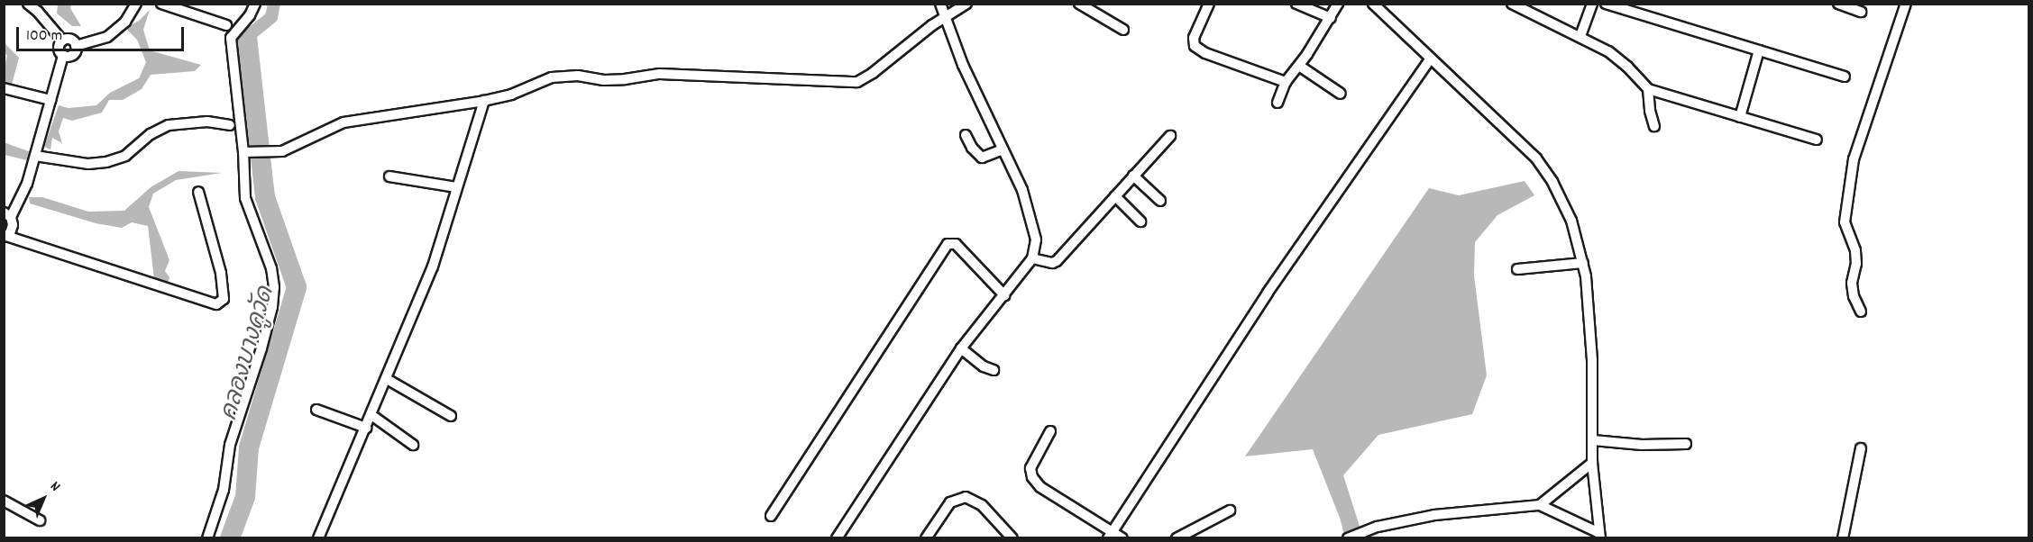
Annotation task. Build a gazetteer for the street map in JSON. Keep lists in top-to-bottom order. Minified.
{"water":["คลองบางคูวัด"],"scale_bar":"100 m","north":"top right"}
